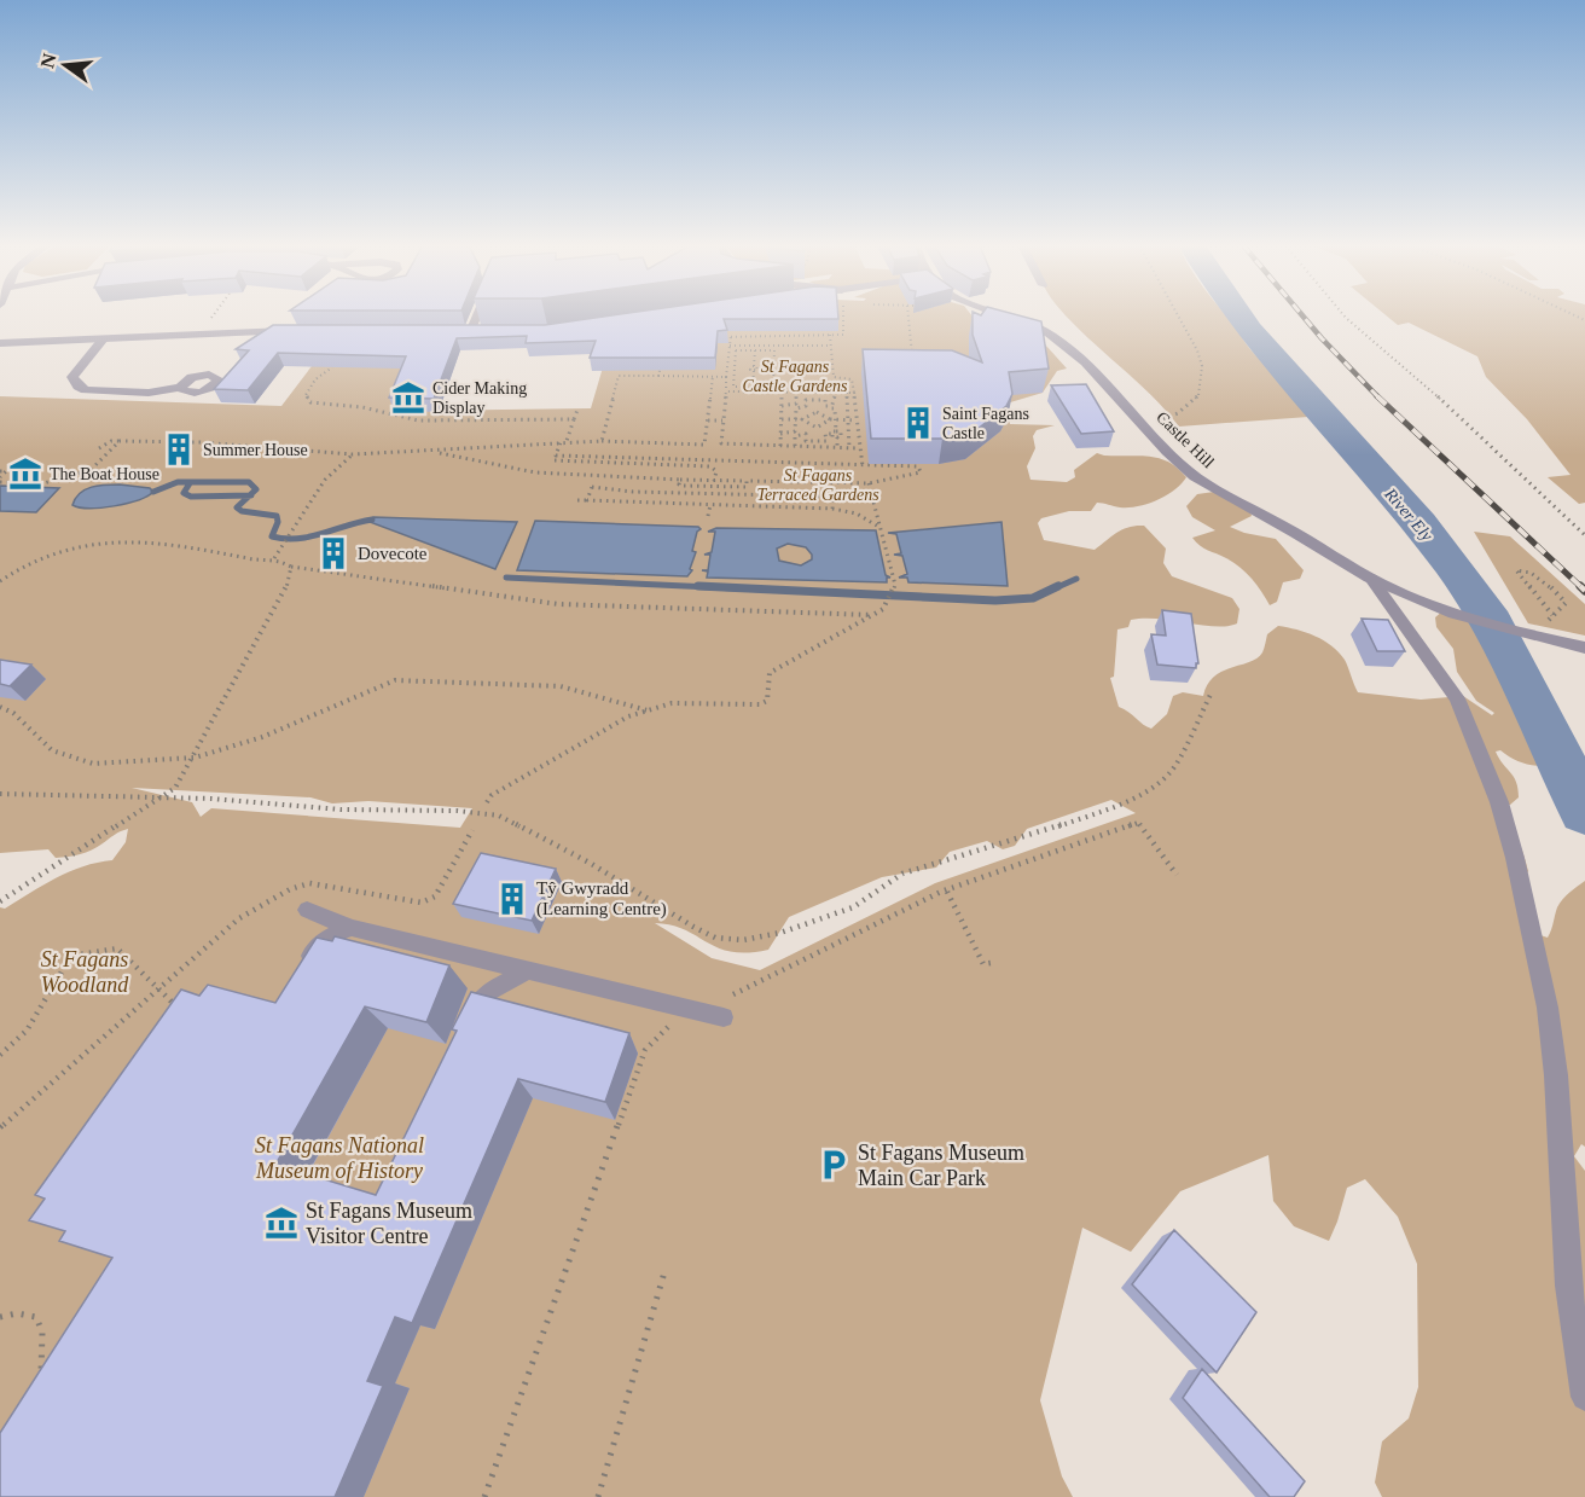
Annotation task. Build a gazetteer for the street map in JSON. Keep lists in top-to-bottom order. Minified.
{"streets":{"street":["Castle Hill"]},"water":["River Ely"],"parks":["St Fagans Castle Gardens","St Fagans Terraced Gardens","St Fagans Woodland","St Fagans National Museum of History"],"places":{"museum":["Cider Making Display","The Boat House","St Fagans Museum Visitor Centre"],"building":["Saint Fagans Castle","Summer House","Dovecote","Tŷ Gwyradd (Learning Centre)"],"parking":["St Fagans Museum Main Car Park"]},"north":"left"}
